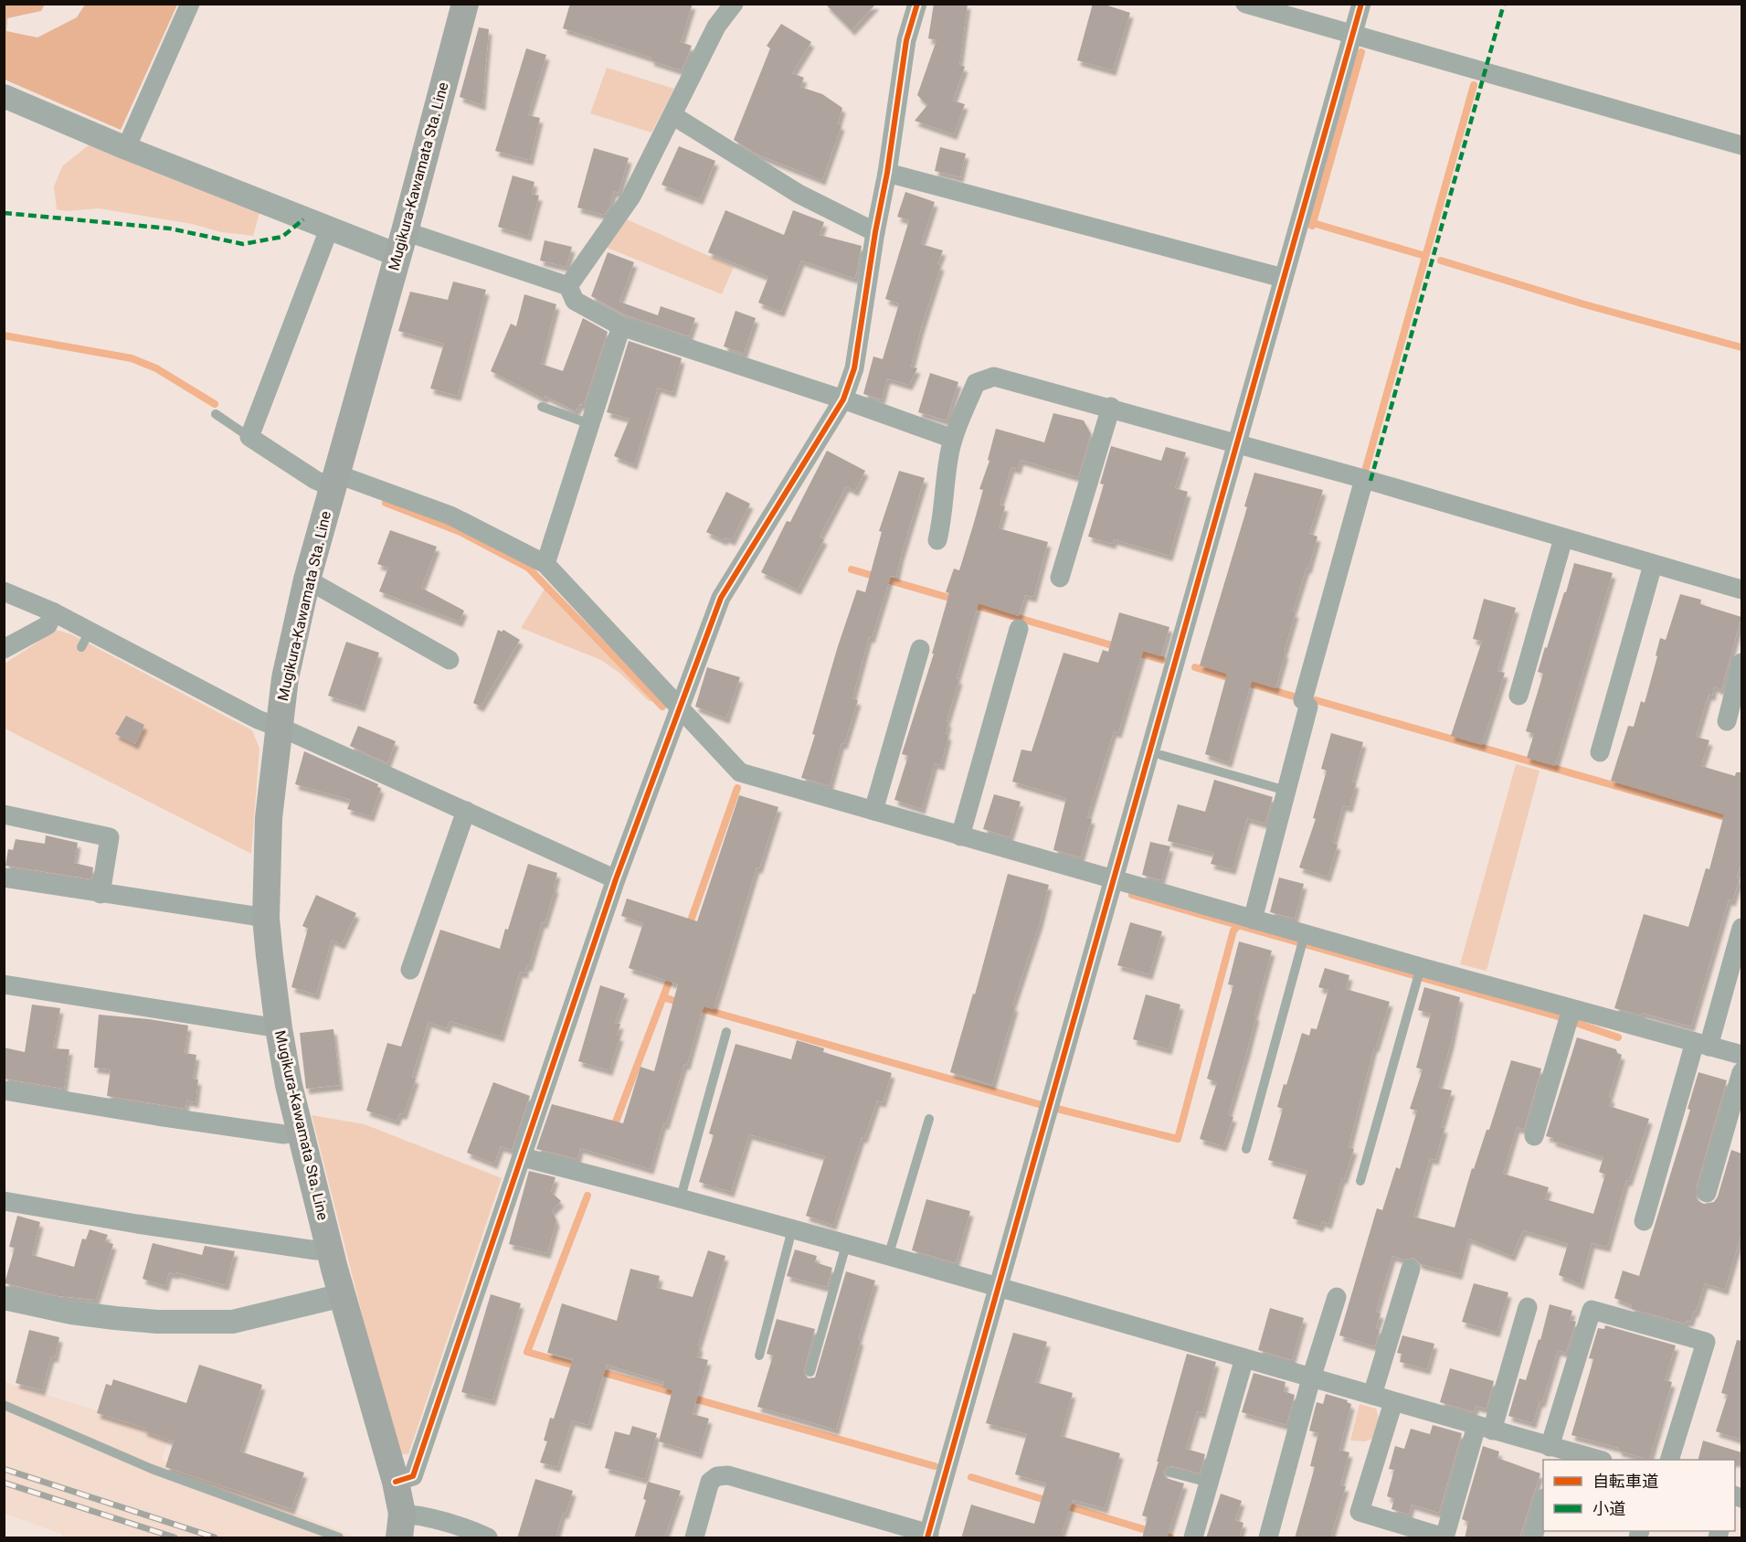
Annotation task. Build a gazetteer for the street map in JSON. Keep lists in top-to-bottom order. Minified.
{"streets":{"main road":["Mugikura-Kawamata Sta. Line"]},"legend":["自転車道","小道"]}
